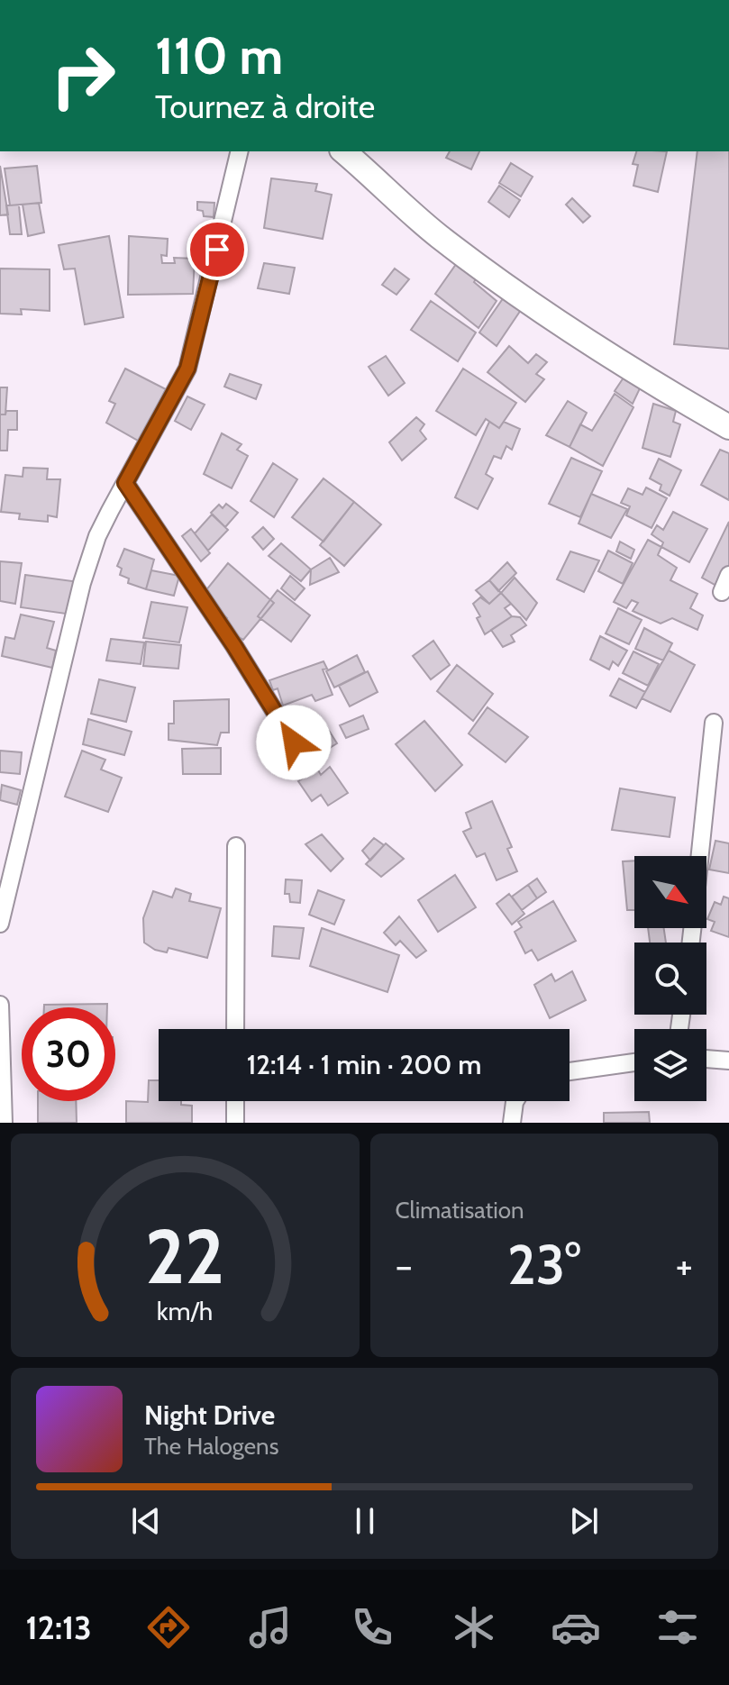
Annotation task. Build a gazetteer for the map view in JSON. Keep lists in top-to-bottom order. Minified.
{"north":"bottom right","page":{"turn":["110 m","Tournez à droite"],"limit":"30","trip":"12:14 · 1 min · 200 m","tile":"Climatisation","heat":["−","23°","+"],"song":["Night Drive","The Halogens"],"tabs":"12:13","gauge":["22","km/h"]}}
